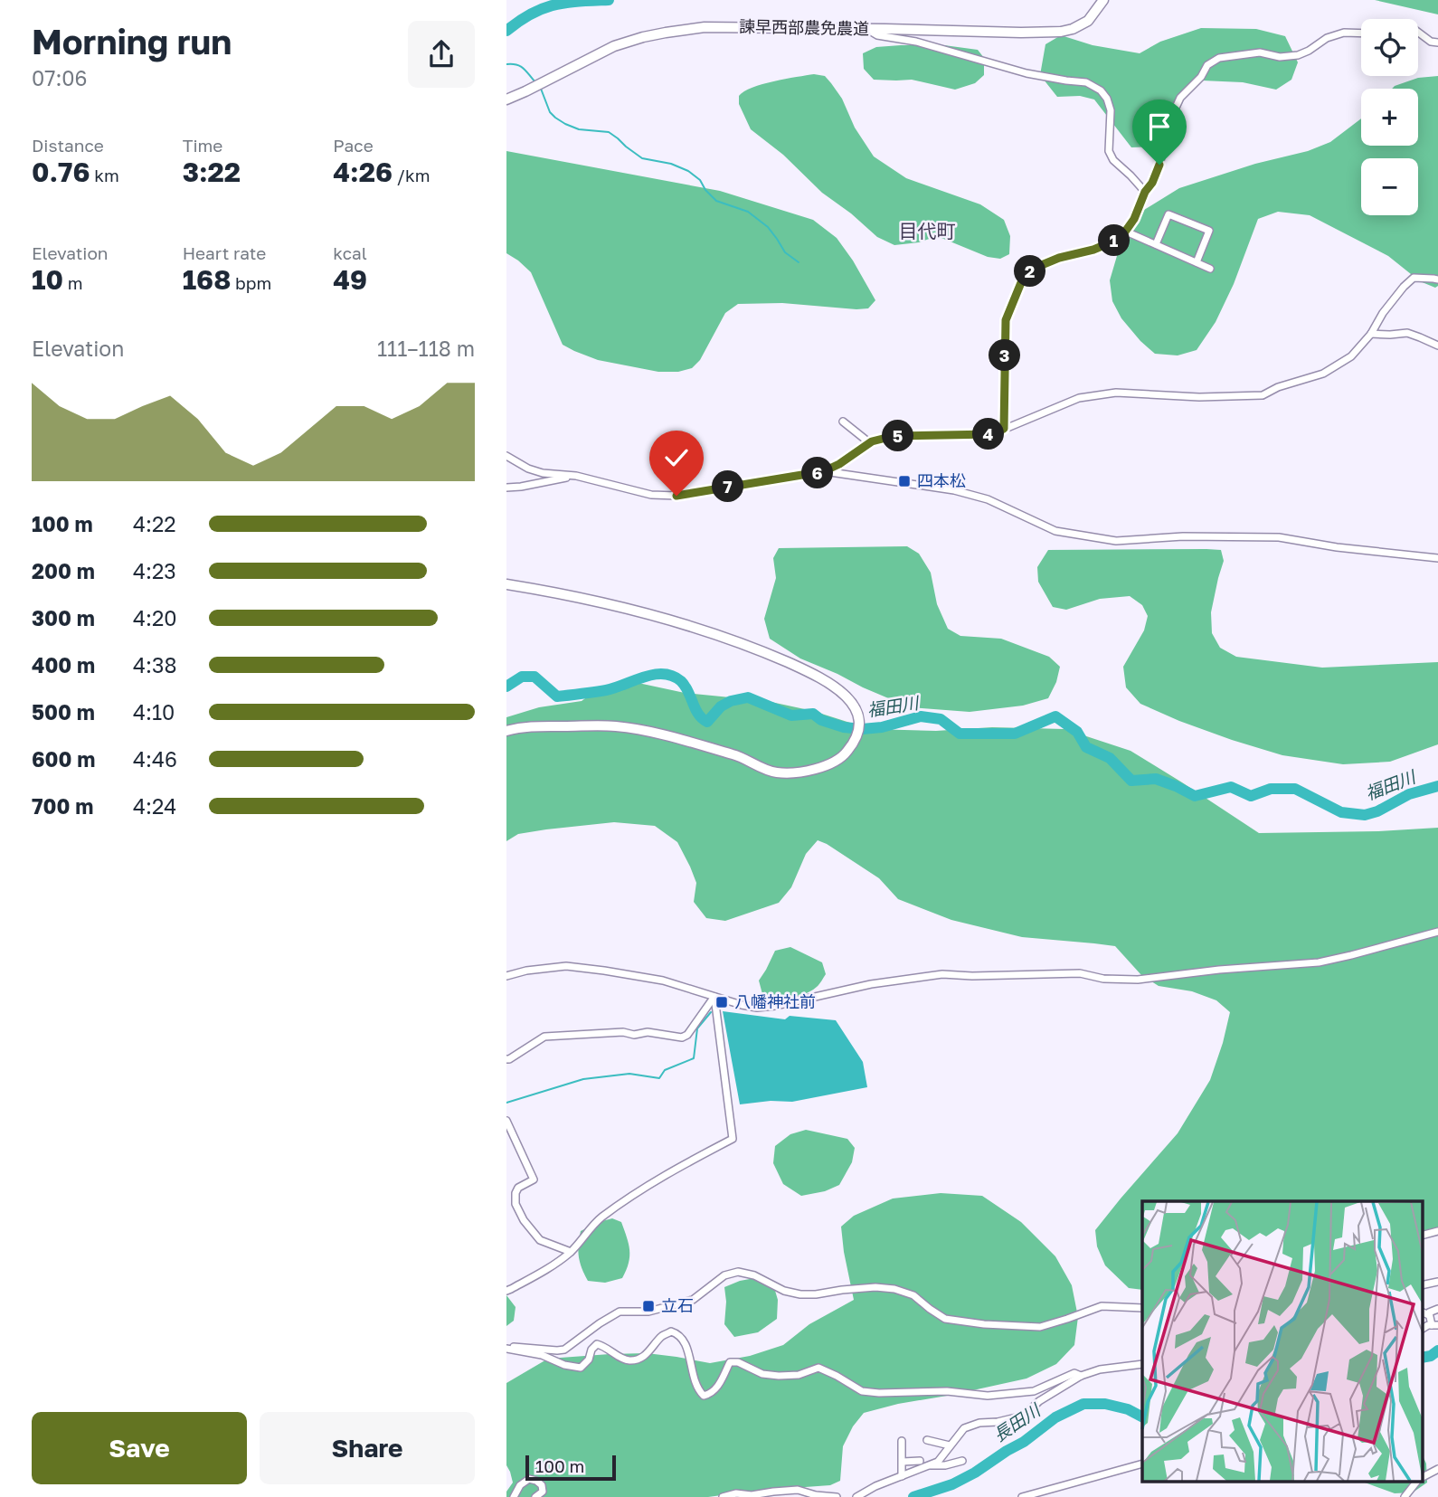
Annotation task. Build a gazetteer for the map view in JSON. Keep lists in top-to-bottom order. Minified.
{"streets":{"street":["諫早西部農免農道"]},"districts":["目代町"],"water":["福田川","長田川"],"places":{"transit":["四本松","八幡神社前","立石"]},"scale_bar":"100 m","page":{"heading":["Morning run","07:06"],"map_buttons":["+","−"],"stats":[["Distance","0.76 km"],["Time","3:22"],["Pace","4:26 /km"],["Elevation","10 m"],["Heart rate","168 bpm"],["kcal","49"]],"pins":["1","2","3","4","5","6","7"],"chart":["Elevation","111–118 m"],"list":[{"name":"100 m","note":"4:22"},{"name":"200 m","note":"4:23"},{"name":"300 m","note":"4:20"},{"name":"400 m","note":"4:38"},{"name":"500 m","note":"4:10"},{"name":"600 m","note":"4:46"},{"name":"700 m","note":"4:24"}],"buttons":["Save","Share"],"scale":"100 m"}}
